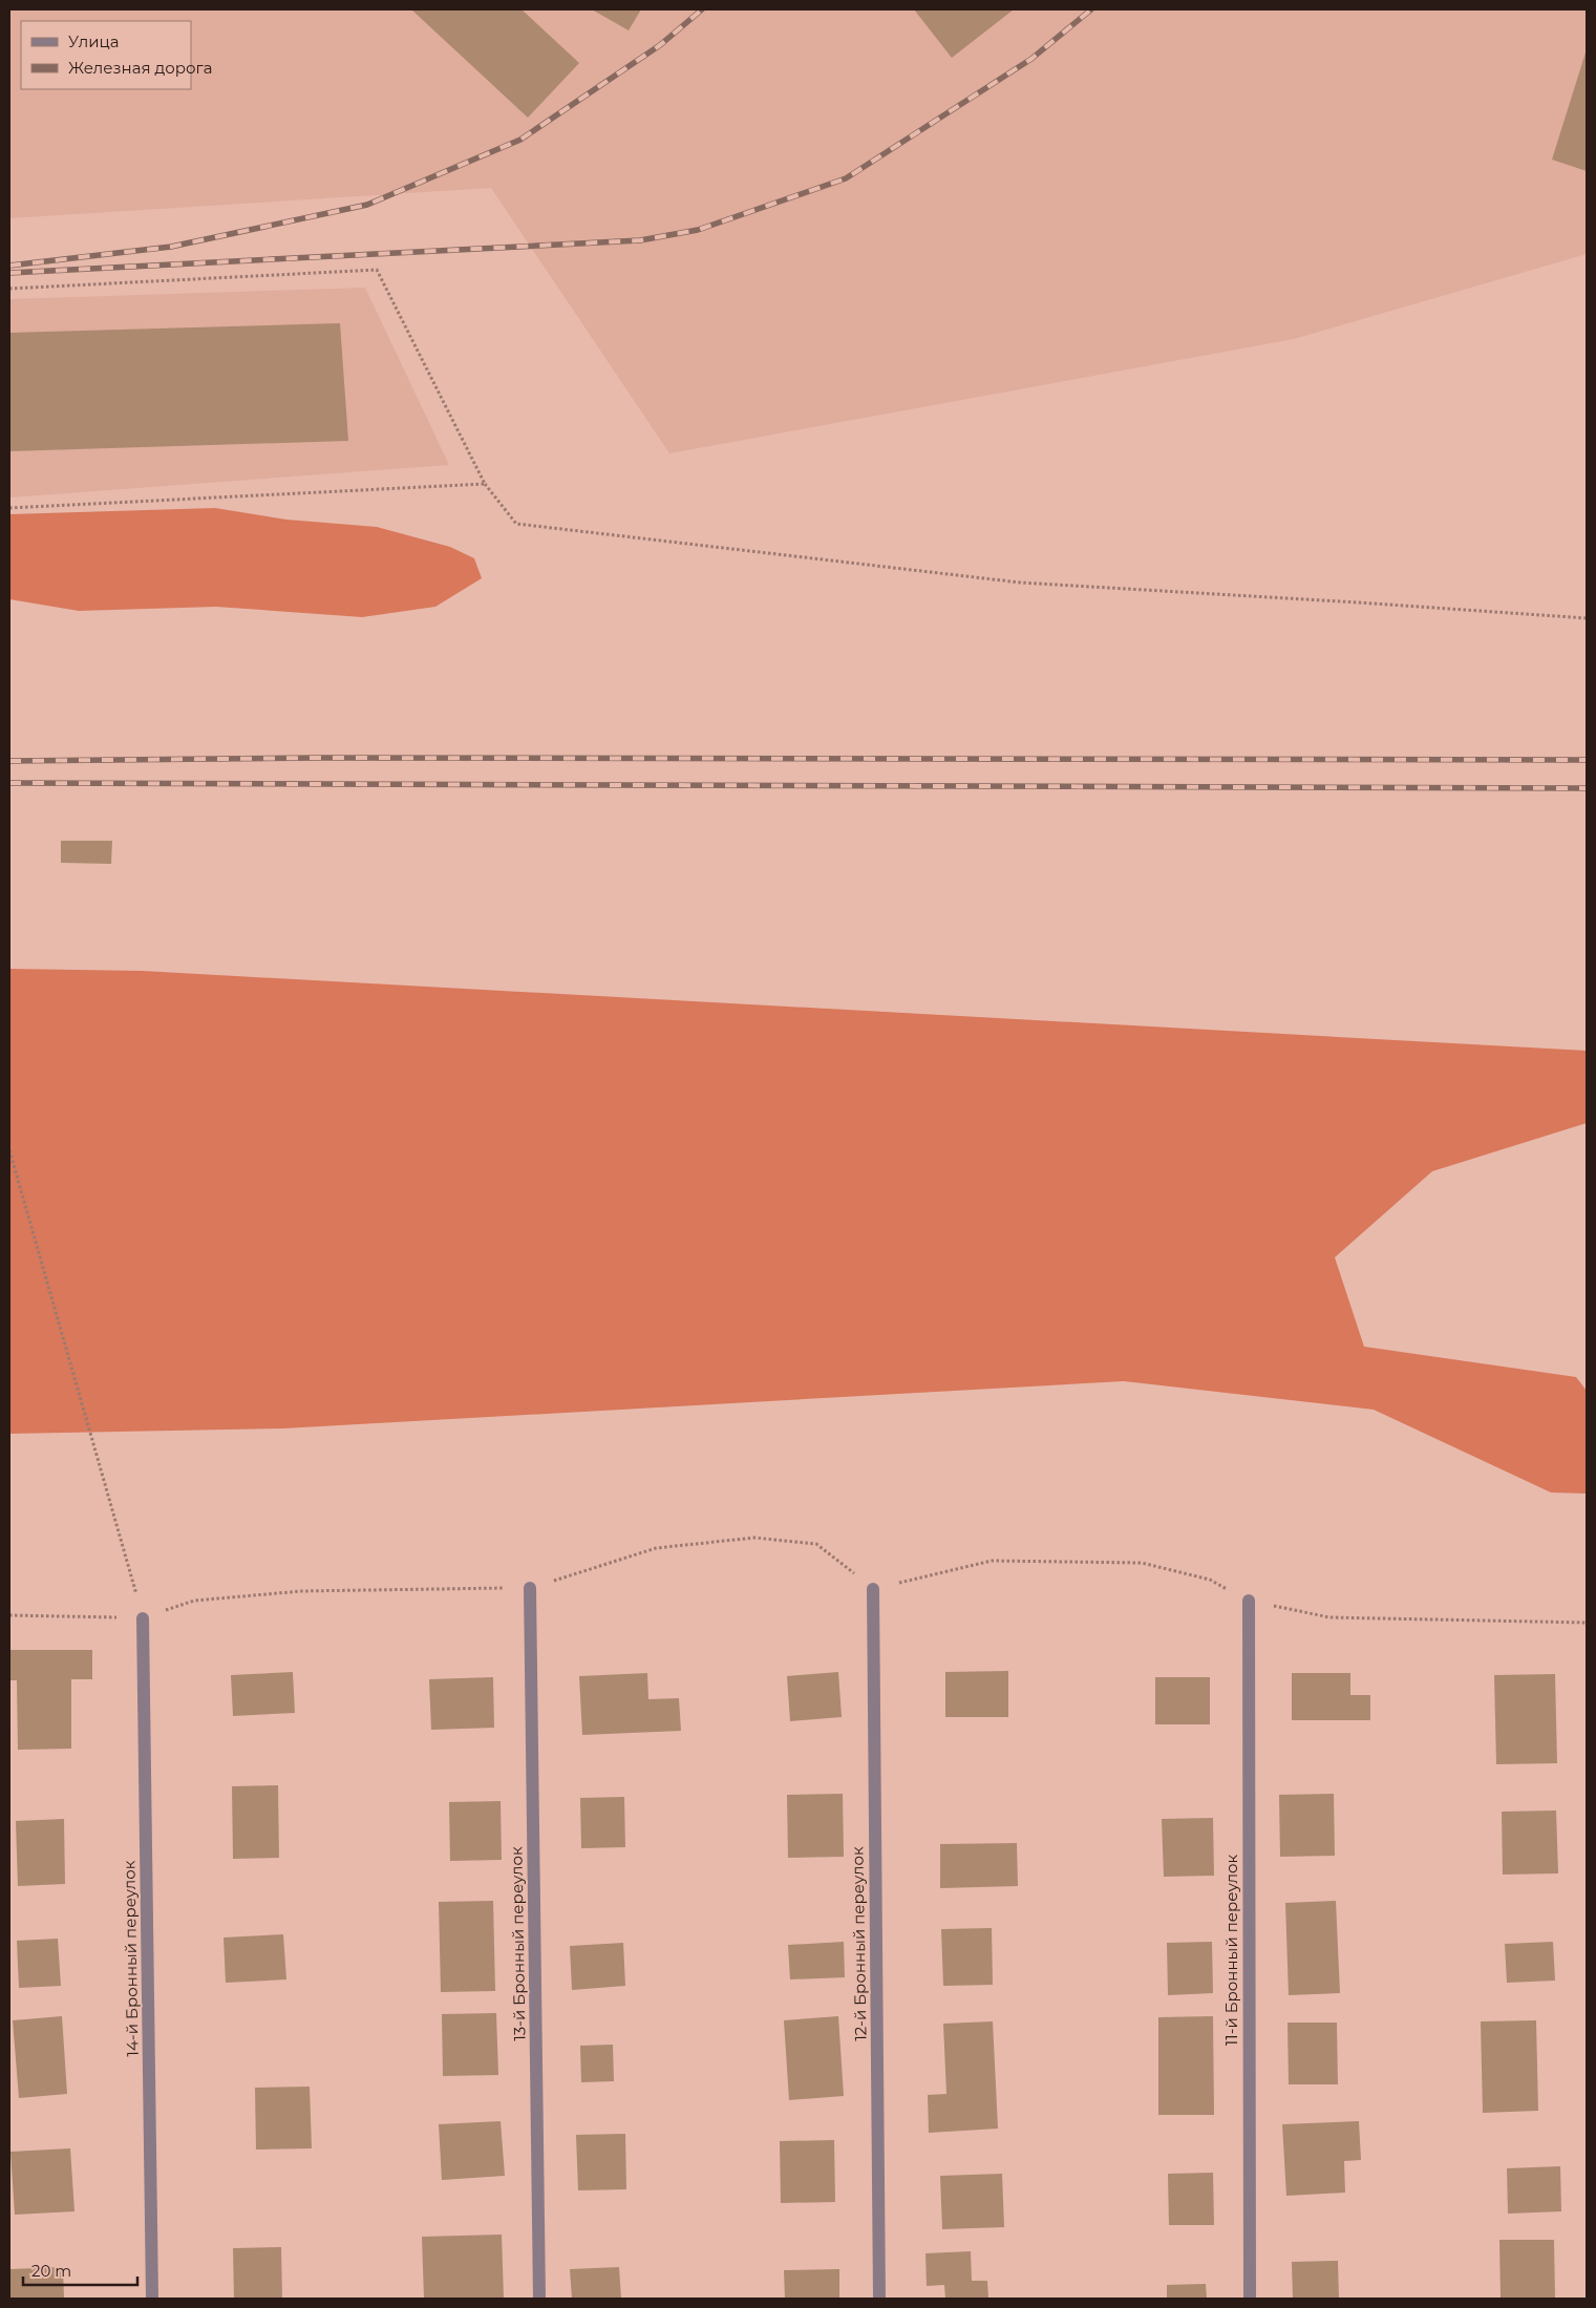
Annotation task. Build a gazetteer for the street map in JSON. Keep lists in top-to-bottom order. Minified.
{"streets":{"street":["13-й Бронный переулок","12-й Бронный переулок","11-й Бронный переулок","14-й Бронный переулок"]},"legend":["Улица","Железная дорога"],"scale_bar":"20 m"}
